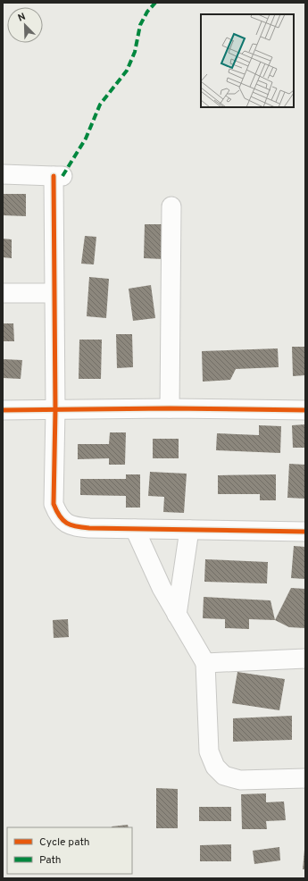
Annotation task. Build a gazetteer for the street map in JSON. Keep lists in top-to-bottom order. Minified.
{"legend":["Cycle path","Path"],"north":"top left"}
